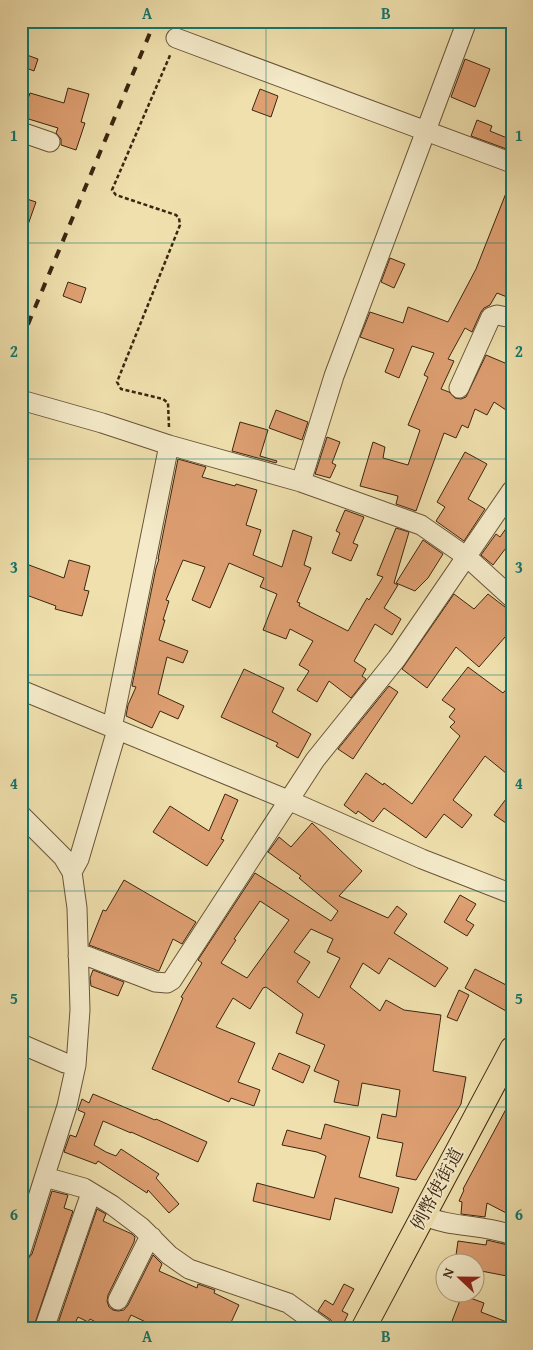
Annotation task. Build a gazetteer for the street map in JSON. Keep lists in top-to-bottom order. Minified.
{"streets":{"main road":["例幣使街道"]},"north":"left","grid":{"columns":["A","B"],"rows":["1","2","3","4","5","6"]}}
